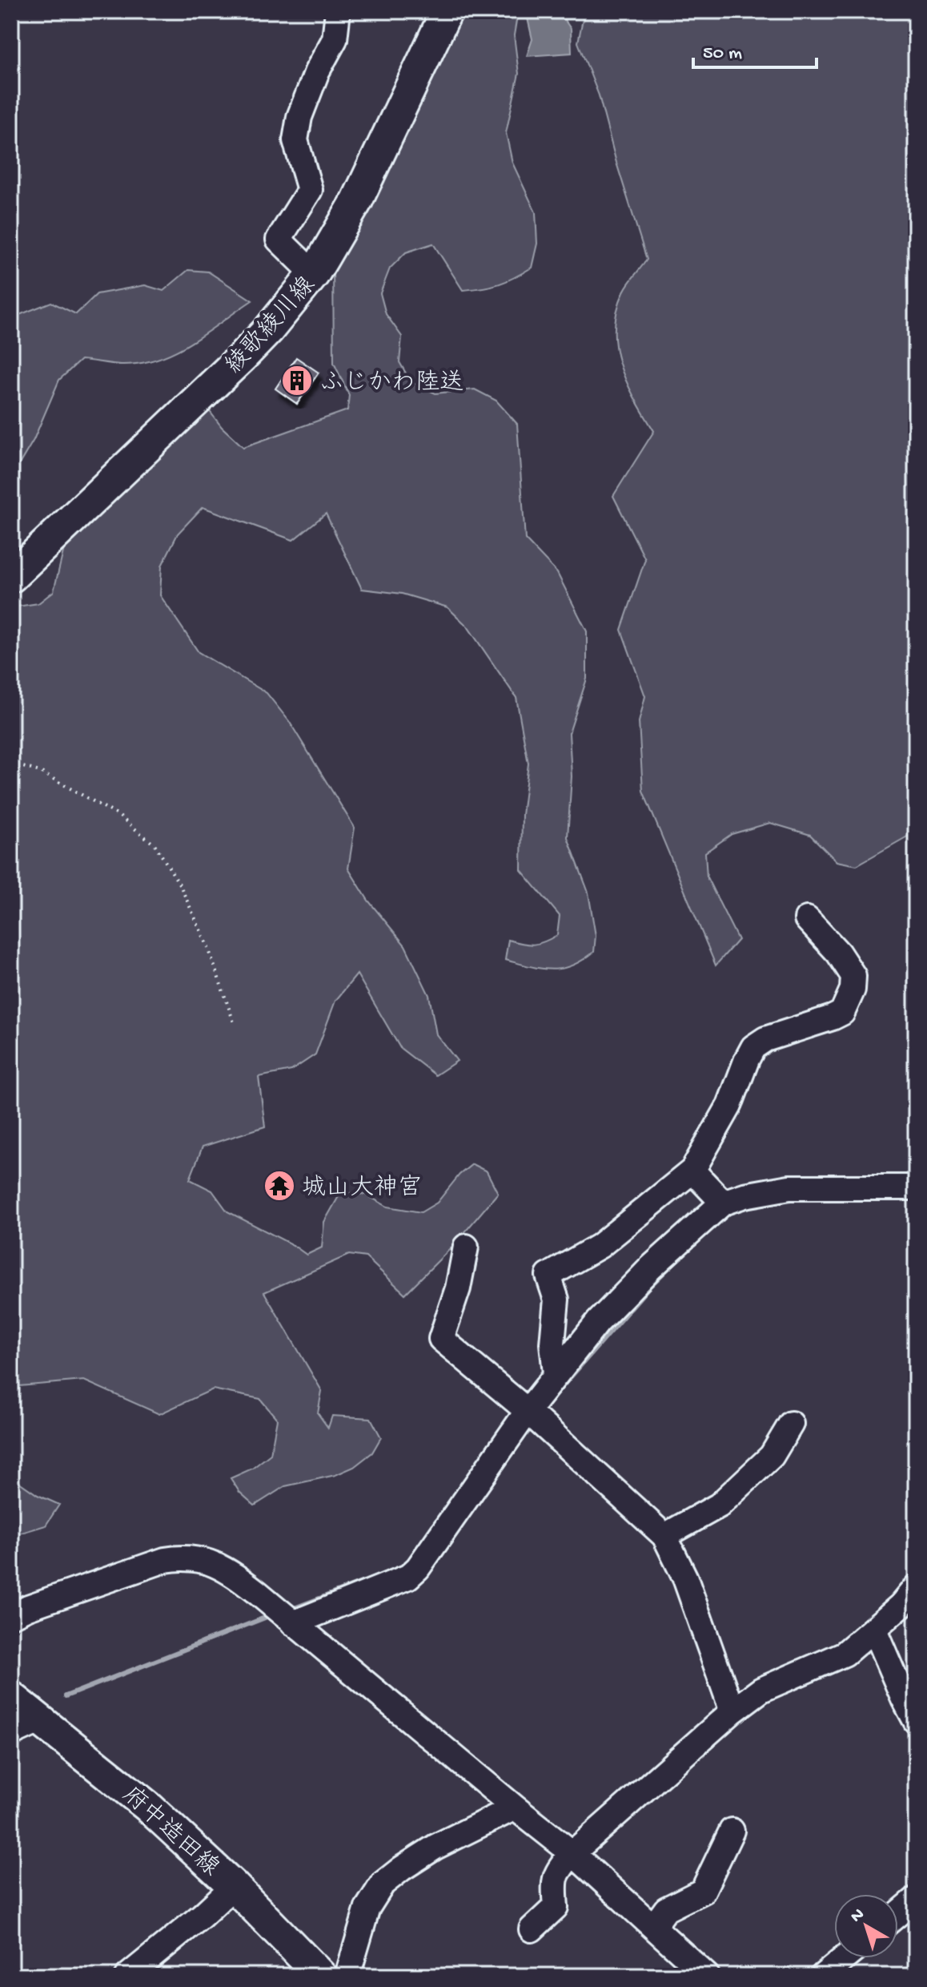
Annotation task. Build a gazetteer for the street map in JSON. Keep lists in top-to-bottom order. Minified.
{"streets":{"main road":["綾歌綾川線","府中造田線"]},"places":{"building":["ふじかわ陸送"],"temple":["城山大神宮"]},"scale_bar":"50 m","north":"top left"}
